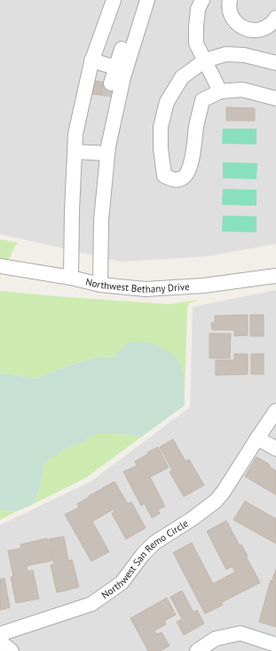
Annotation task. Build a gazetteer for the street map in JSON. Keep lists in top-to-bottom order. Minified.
{"streets":{"street":["Northwest Bethany Drive","Northwest San Remo Circle"]}}
